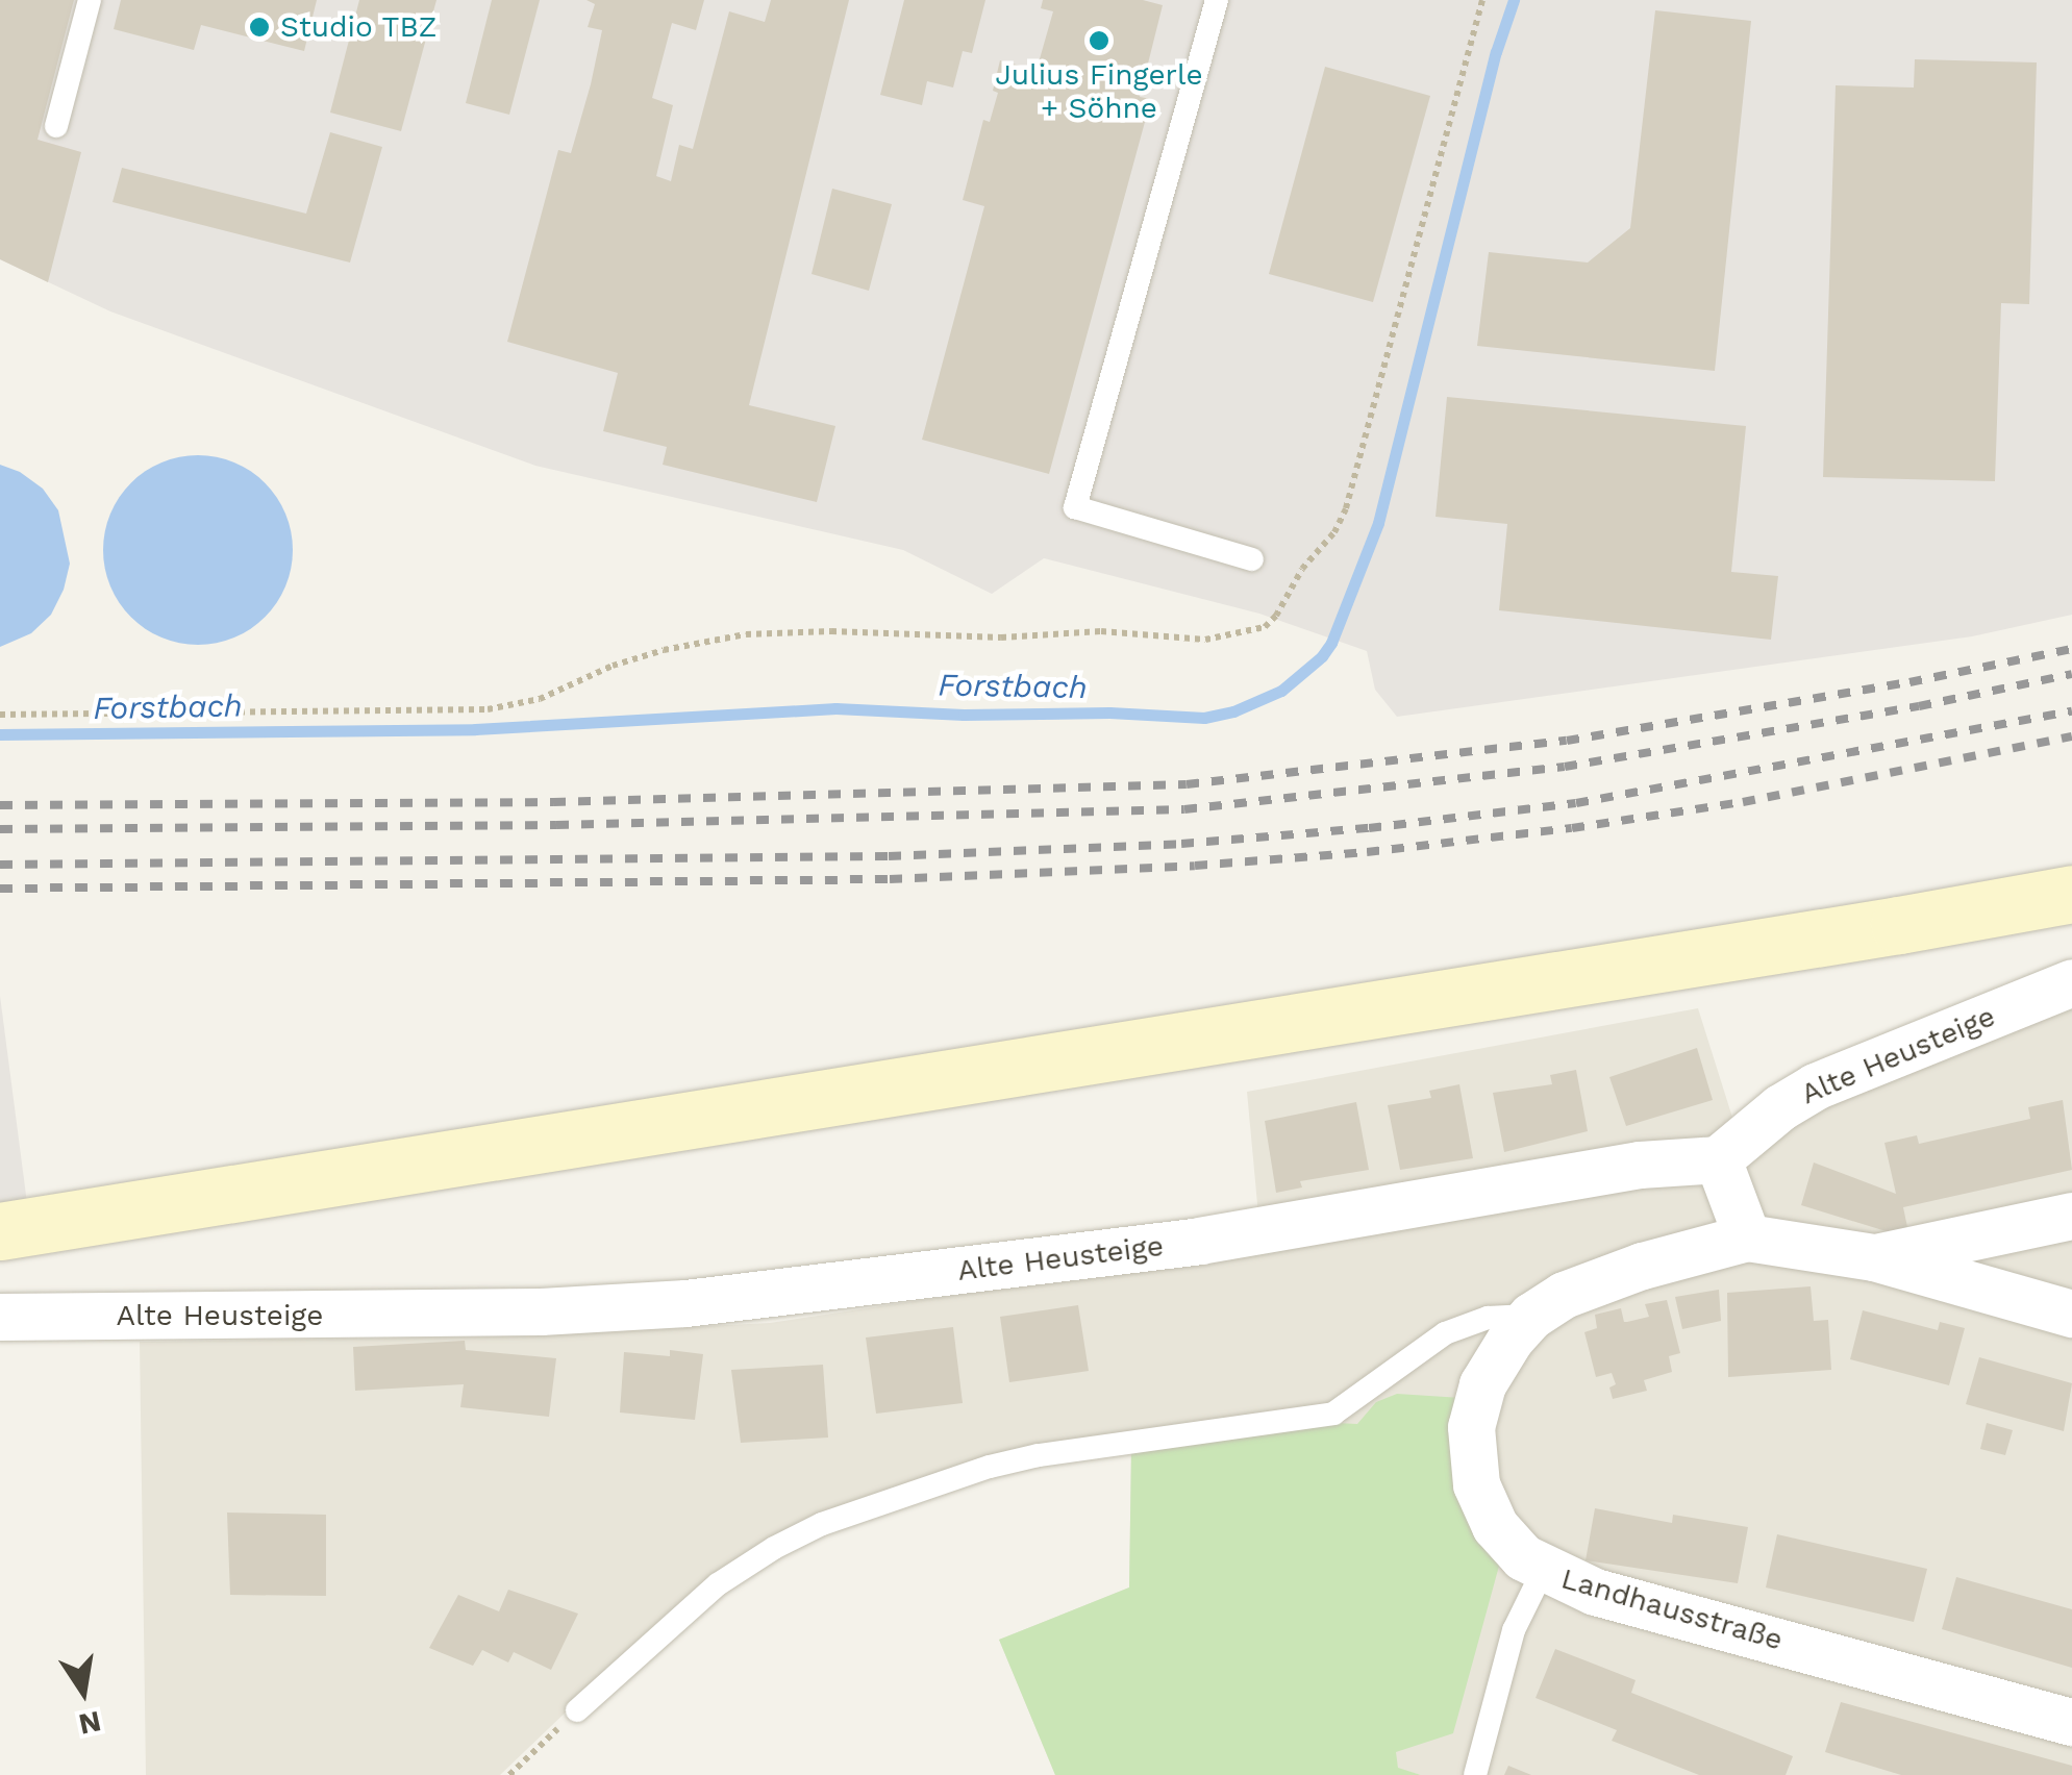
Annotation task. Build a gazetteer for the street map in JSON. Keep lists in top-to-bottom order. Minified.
{"streets":{"street":["Alte Heusteige","Landhausstraße"]},"water":["Forstbach"],"places":["Studio TBZ","Julius Fingerle + Söhne"],"north":"bottom"}
